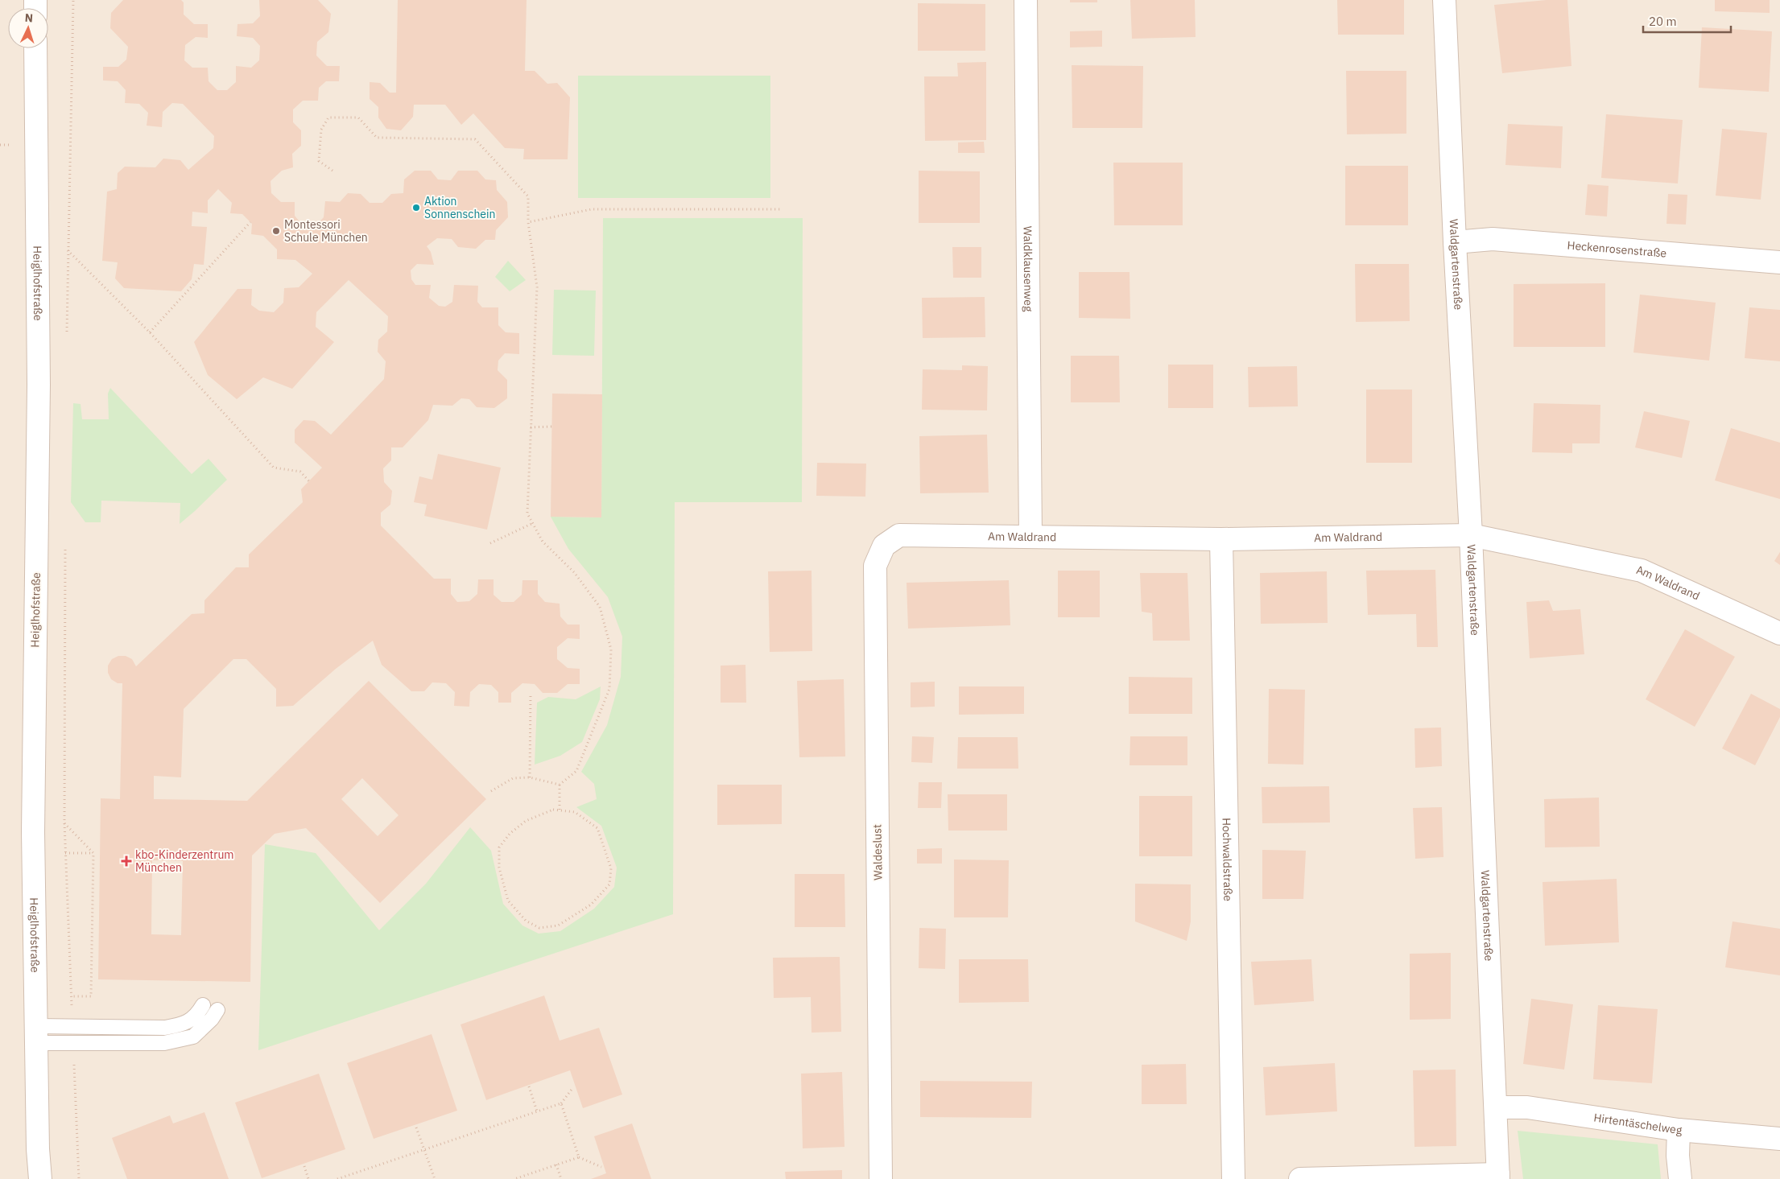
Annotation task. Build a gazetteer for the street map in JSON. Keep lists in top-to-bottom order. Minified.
{"streets":{"street":["Heckenrosenstraße","Waldgartenstraße","Waldklausenweg","Heiglhofstraße","Am Waldrand","Waldeslust","Hochwaldstraße","Hirtentäschelweg"]},"crossings":[["Heckenrosenstraße","Waldgartenstraße"],["Waldgartenstraße","Am Waldrand"],["Waldgartenstraße","Hirtentäschelweg"],["Waldklausenweg","Am Waldrand"],["Am Waldrand","Waldeslust"],["Am Waldrand","Hochwaldstraße"]],"places":{"other":["Aktion Sonnenschein","Montessori Schule München"],"health":["kbo-Kinderzentrum München"]},"scale_bar":"20 m","north":"top"}
